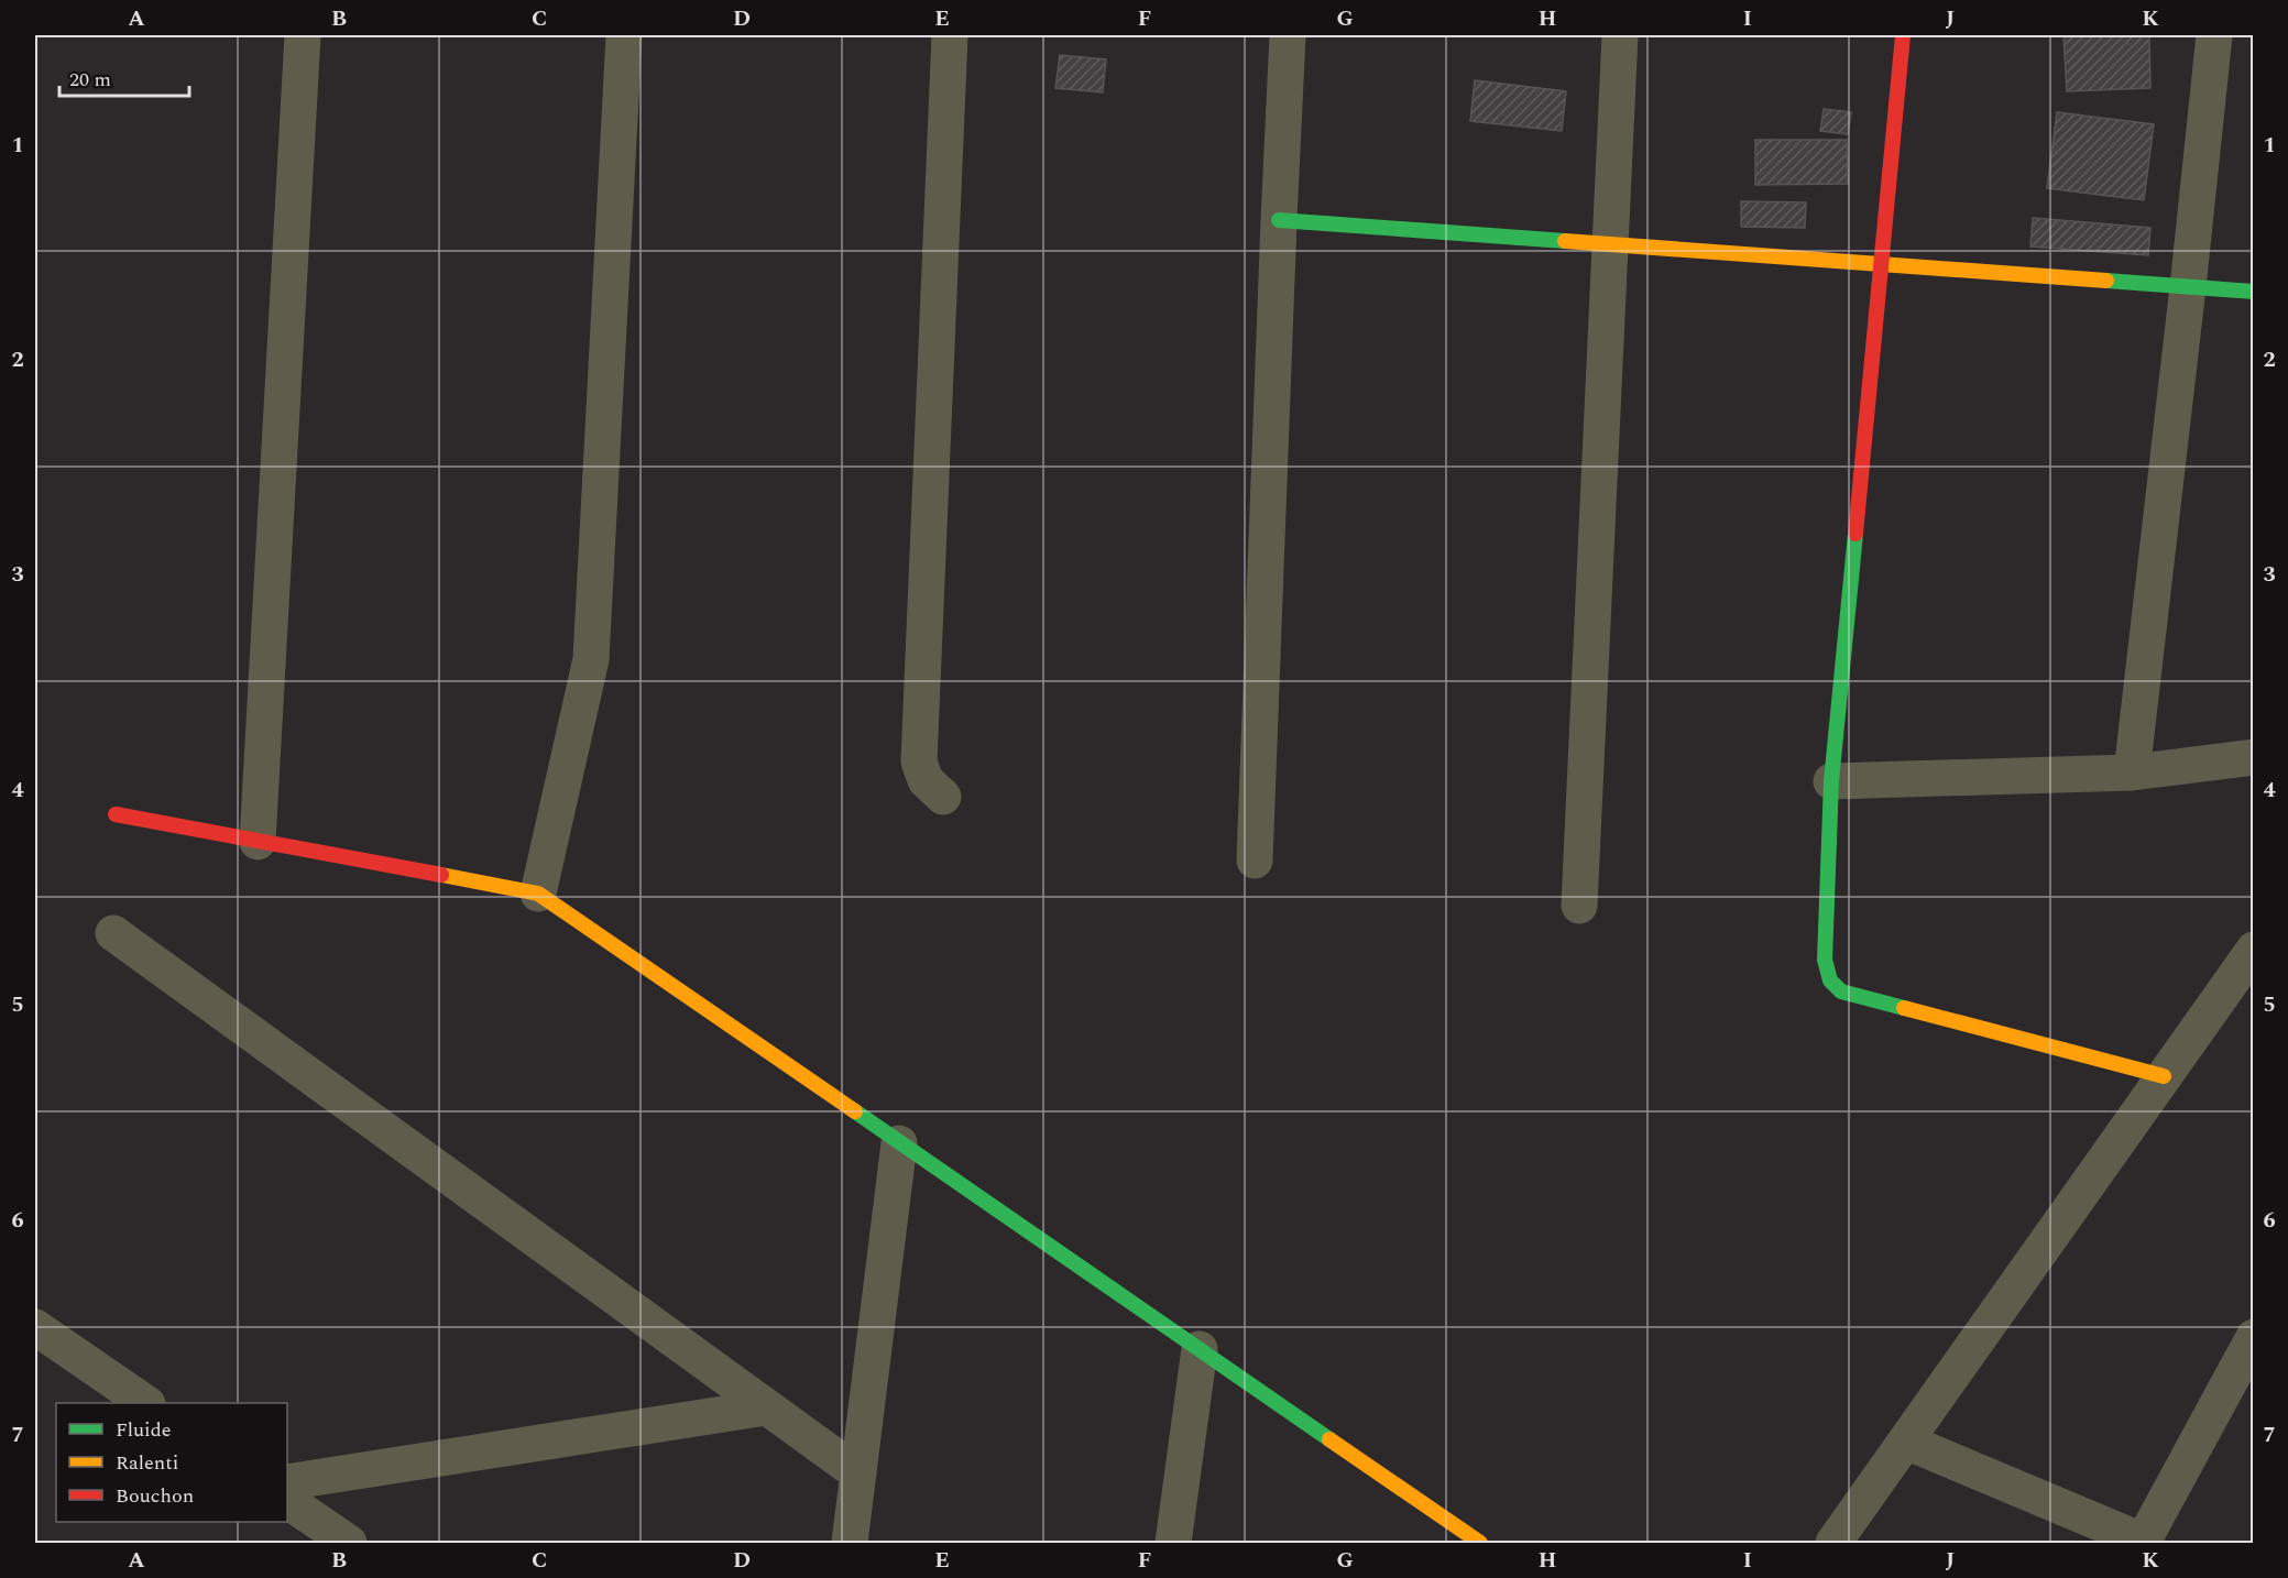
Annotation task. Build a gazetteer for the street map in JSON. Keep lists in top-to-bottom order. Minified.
{"legend":["Fluide","Ralenti","Bouchon"],"scale_bar":"20 m","grid":{"columns":["A","B","C","D","E","F","G","H","I","J","K"],"rows":["1","2","3","4","5","6","7"]}}
